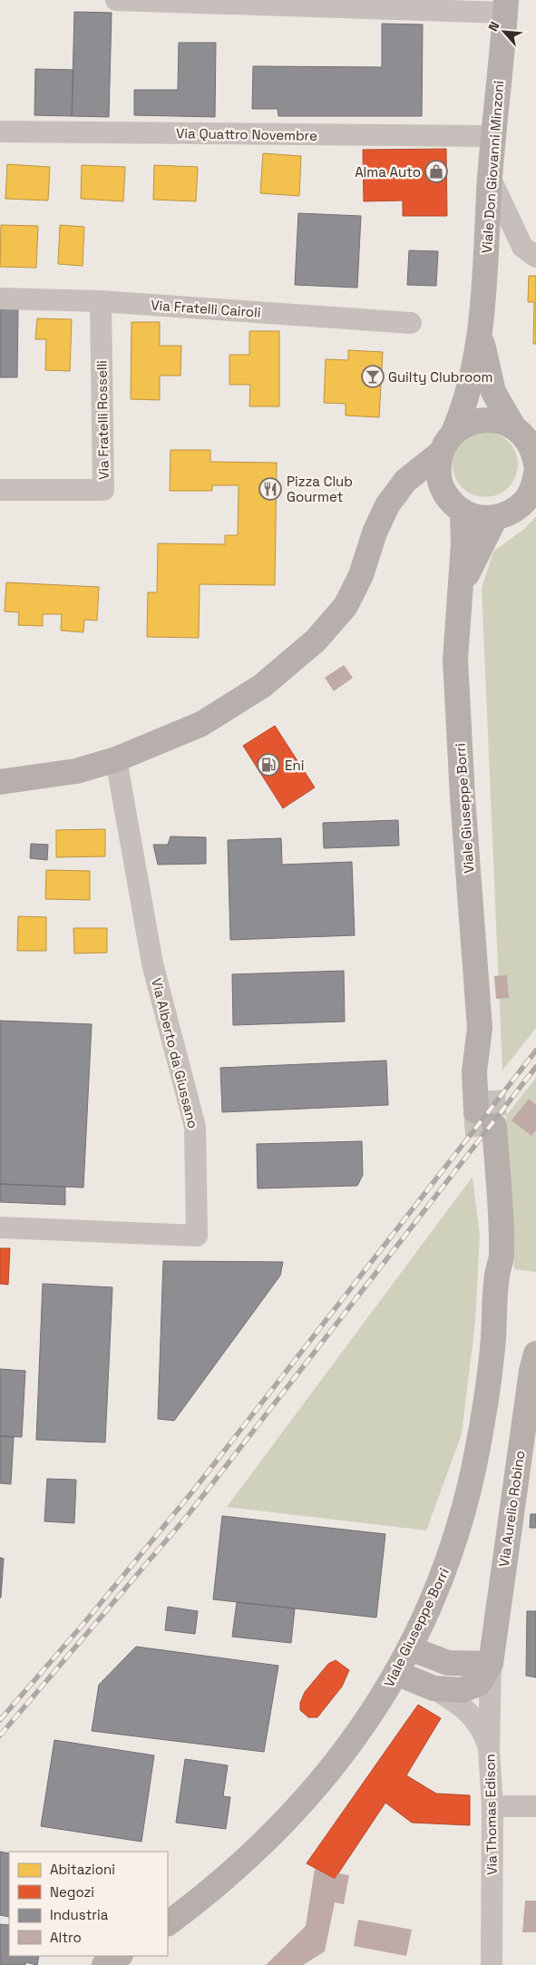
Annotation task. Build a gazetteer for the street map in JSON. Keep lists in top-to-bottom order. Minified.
{"streets":{"main road":["Viale Don Giovanni Minzoni","Viale Giuseppe Borri","Via Aurelio Robino"],"street":["Via Quattro Novembre","Via Fratelli Cairoli","Via Fratelli Rosselli","Via Alberto da Giussano","Via Thomas Edison"]},"crossings":[["Via Quattro Novembre","Viale Don Giovanni Minzoni"],["Viale Don Giovanni Minzoni","Via Alberto da Giussano"],["Via Fratelli Cairoli","Via Fratelli Rosselli"],["Via Aurelio Robino","Via Thomas Edison"]],"places":{"shop":["Alma Auto"],"bar":["Guilty Clubroom"],"restaurant":["Pizza Club Gourmet"],"fuel station":["Eni"]},"legend":["Abitazioni","Negozi","Industria","Altro"],"north":"top left"}
